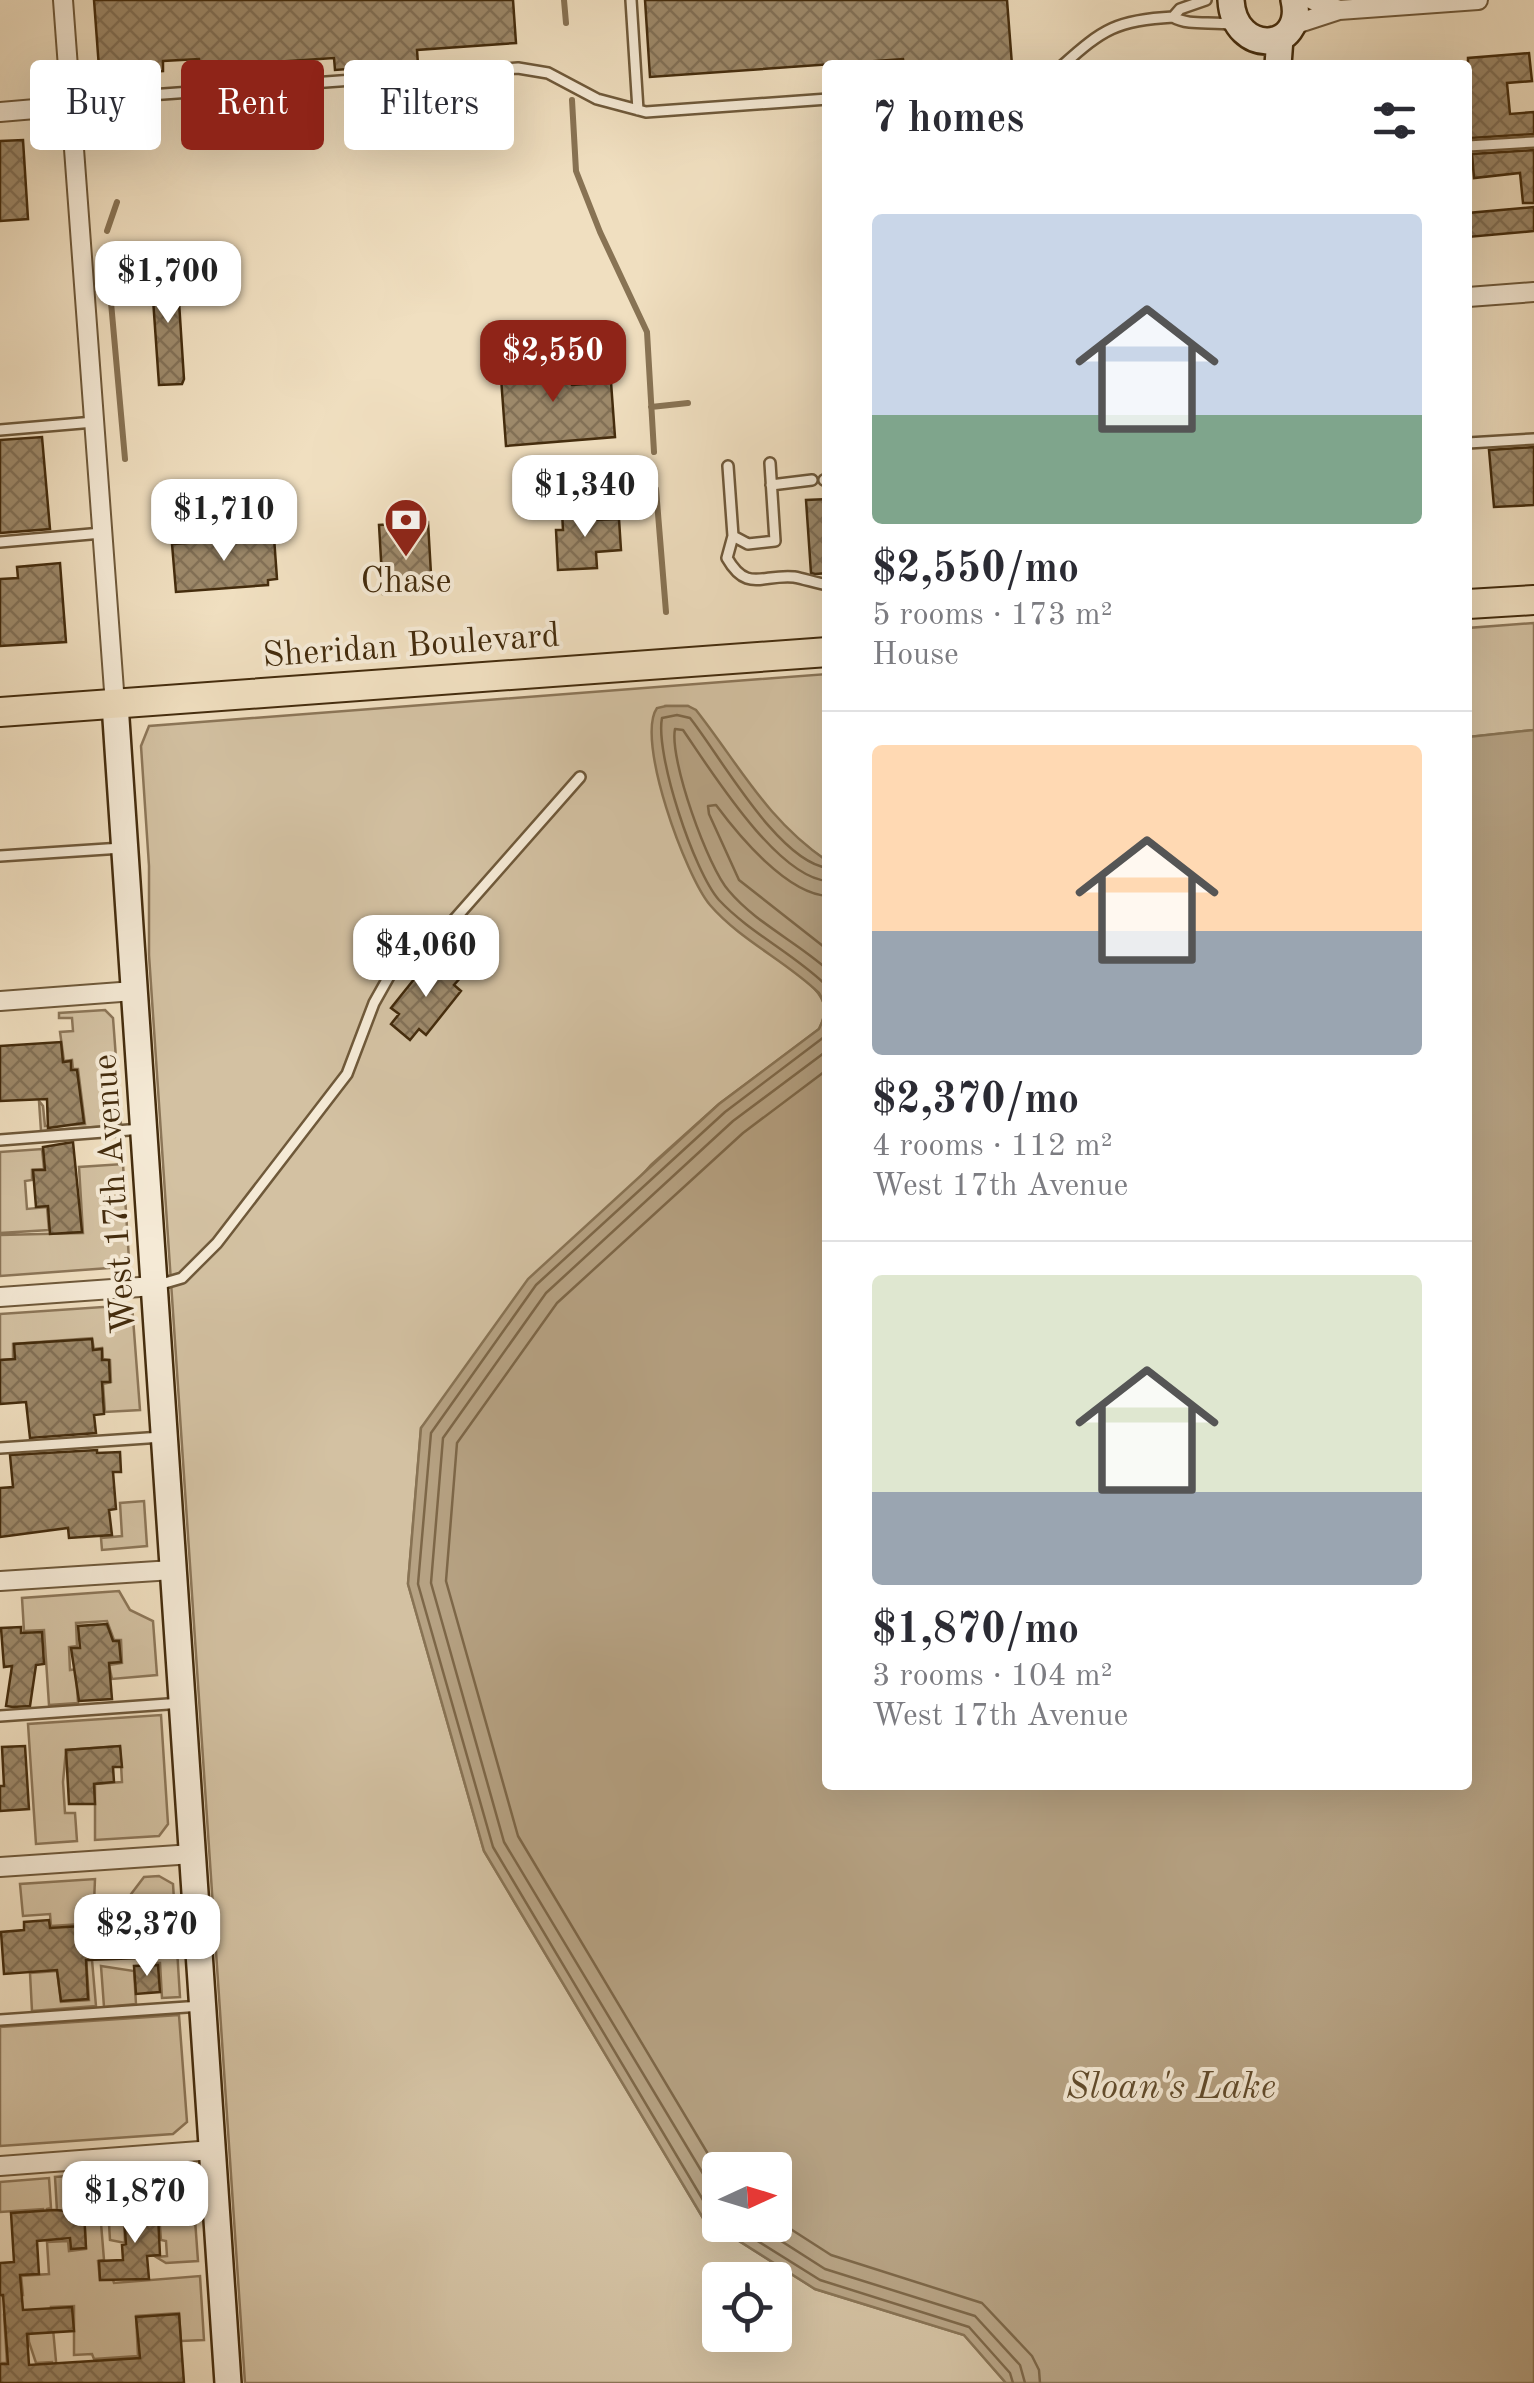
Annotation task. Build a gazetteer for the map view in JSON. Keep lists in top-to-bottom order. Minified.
{"streets":{"main road":["Sheridan Boulevard"],"street":["West 17th Avenue"]},"crossings":[["Sheridan Boulevard","West 17th Avenue"]],"water":["Sloan's Lake"],"places":{"bank":["Chase"]},"north":"right","page":{"chip":["Buy","Rent","Filters"],"heading":"7 homes","list":[{"name":"$2,550/mo","note":"5 rooms · 173 m² · House"},{"name":"$2,370/mo","note":"4 rooms · 112 m² · West 17th Avenue"},{"name":"$1,870/mo","note":"3 rooms · 104 m² · West 17th Avenue"}],"price":["$1,700","$2,550","$1,340","$1,710","$4,060","$2,370","$1,870"]}}
